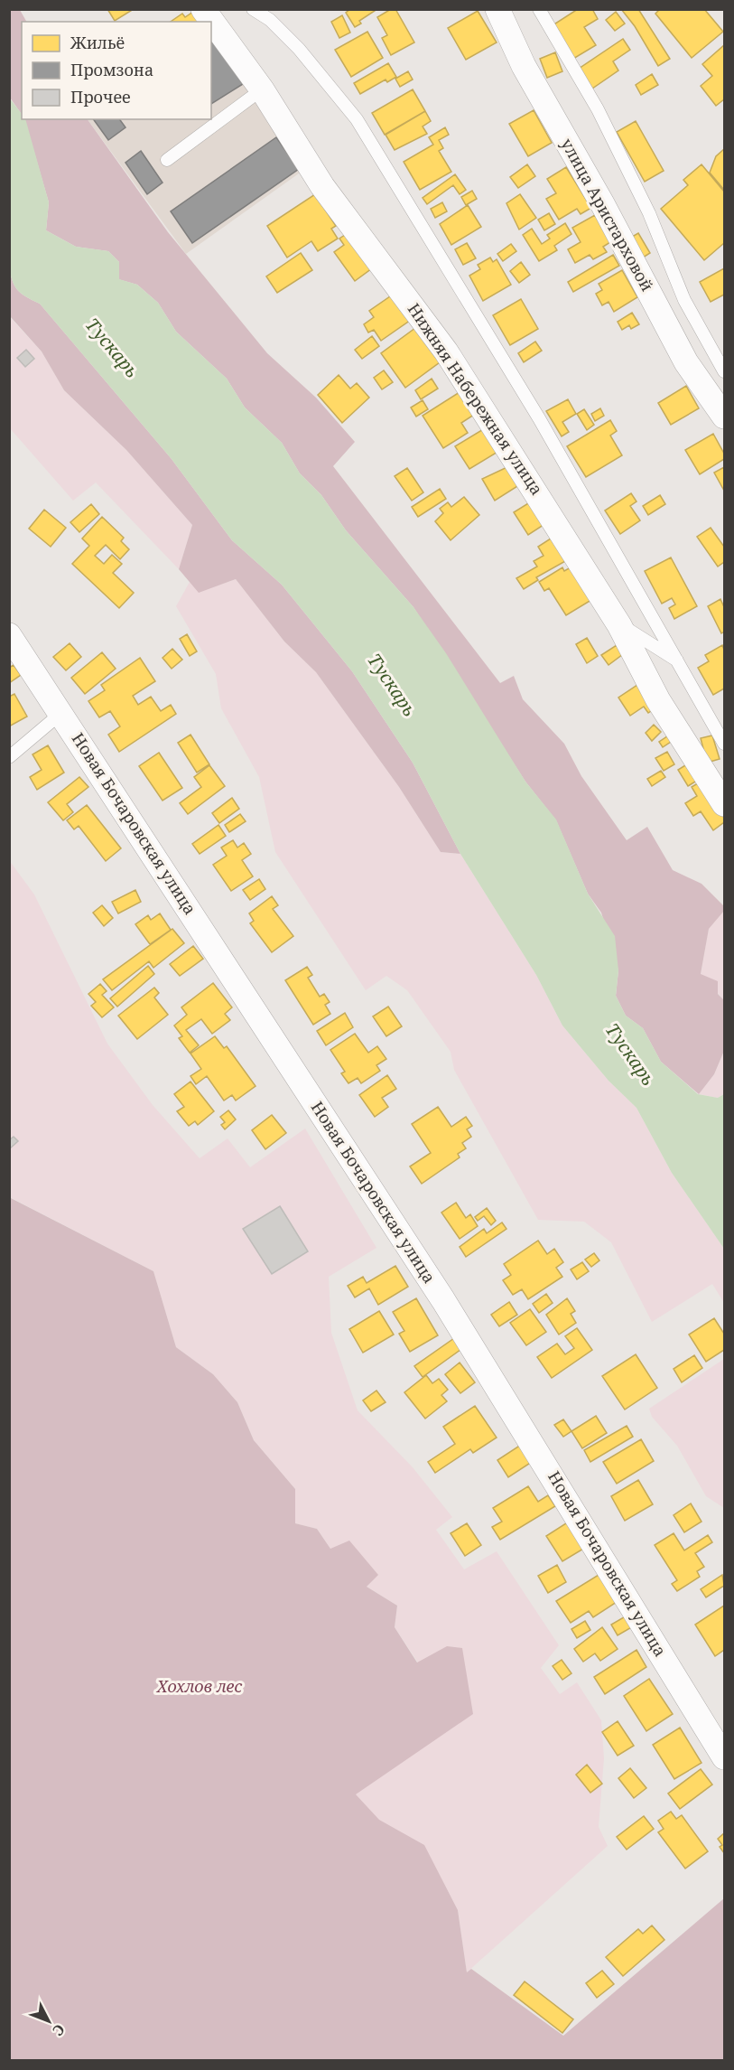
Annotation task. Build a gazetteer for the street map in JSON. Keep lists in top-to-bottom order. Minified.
{"streets":{"street":["улица Аристарховой","Нижняя Набережная улица","Новая Бочаровская улица"]},"water":["Тускарь"],"parks":["Хохлов лес"],"legend":["Жильё","Промзона","Прочее"],"north":"bottom right"}
